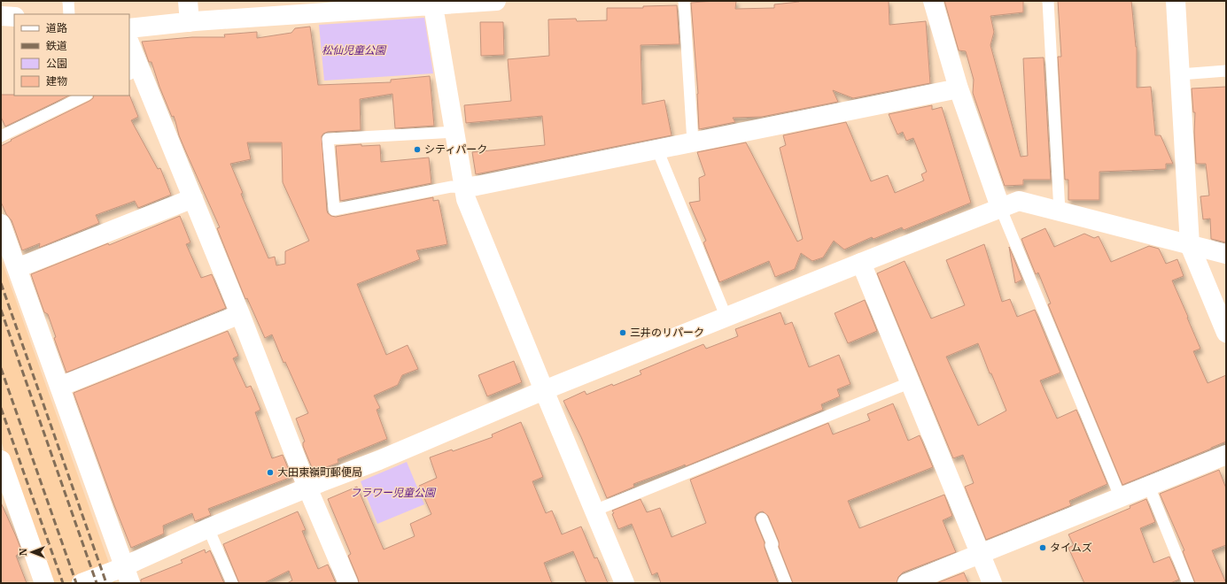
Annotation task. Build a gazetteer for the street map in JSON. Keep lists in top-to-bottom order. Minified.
{"parks":["松仙児童公園","フラワー児童公園"],"places":["シティパーク","三井のリパーク","大田東嶺町郵便局","タイムズ"],"legend":["道路","鉄道","公園","建物"],"north":"left"}
